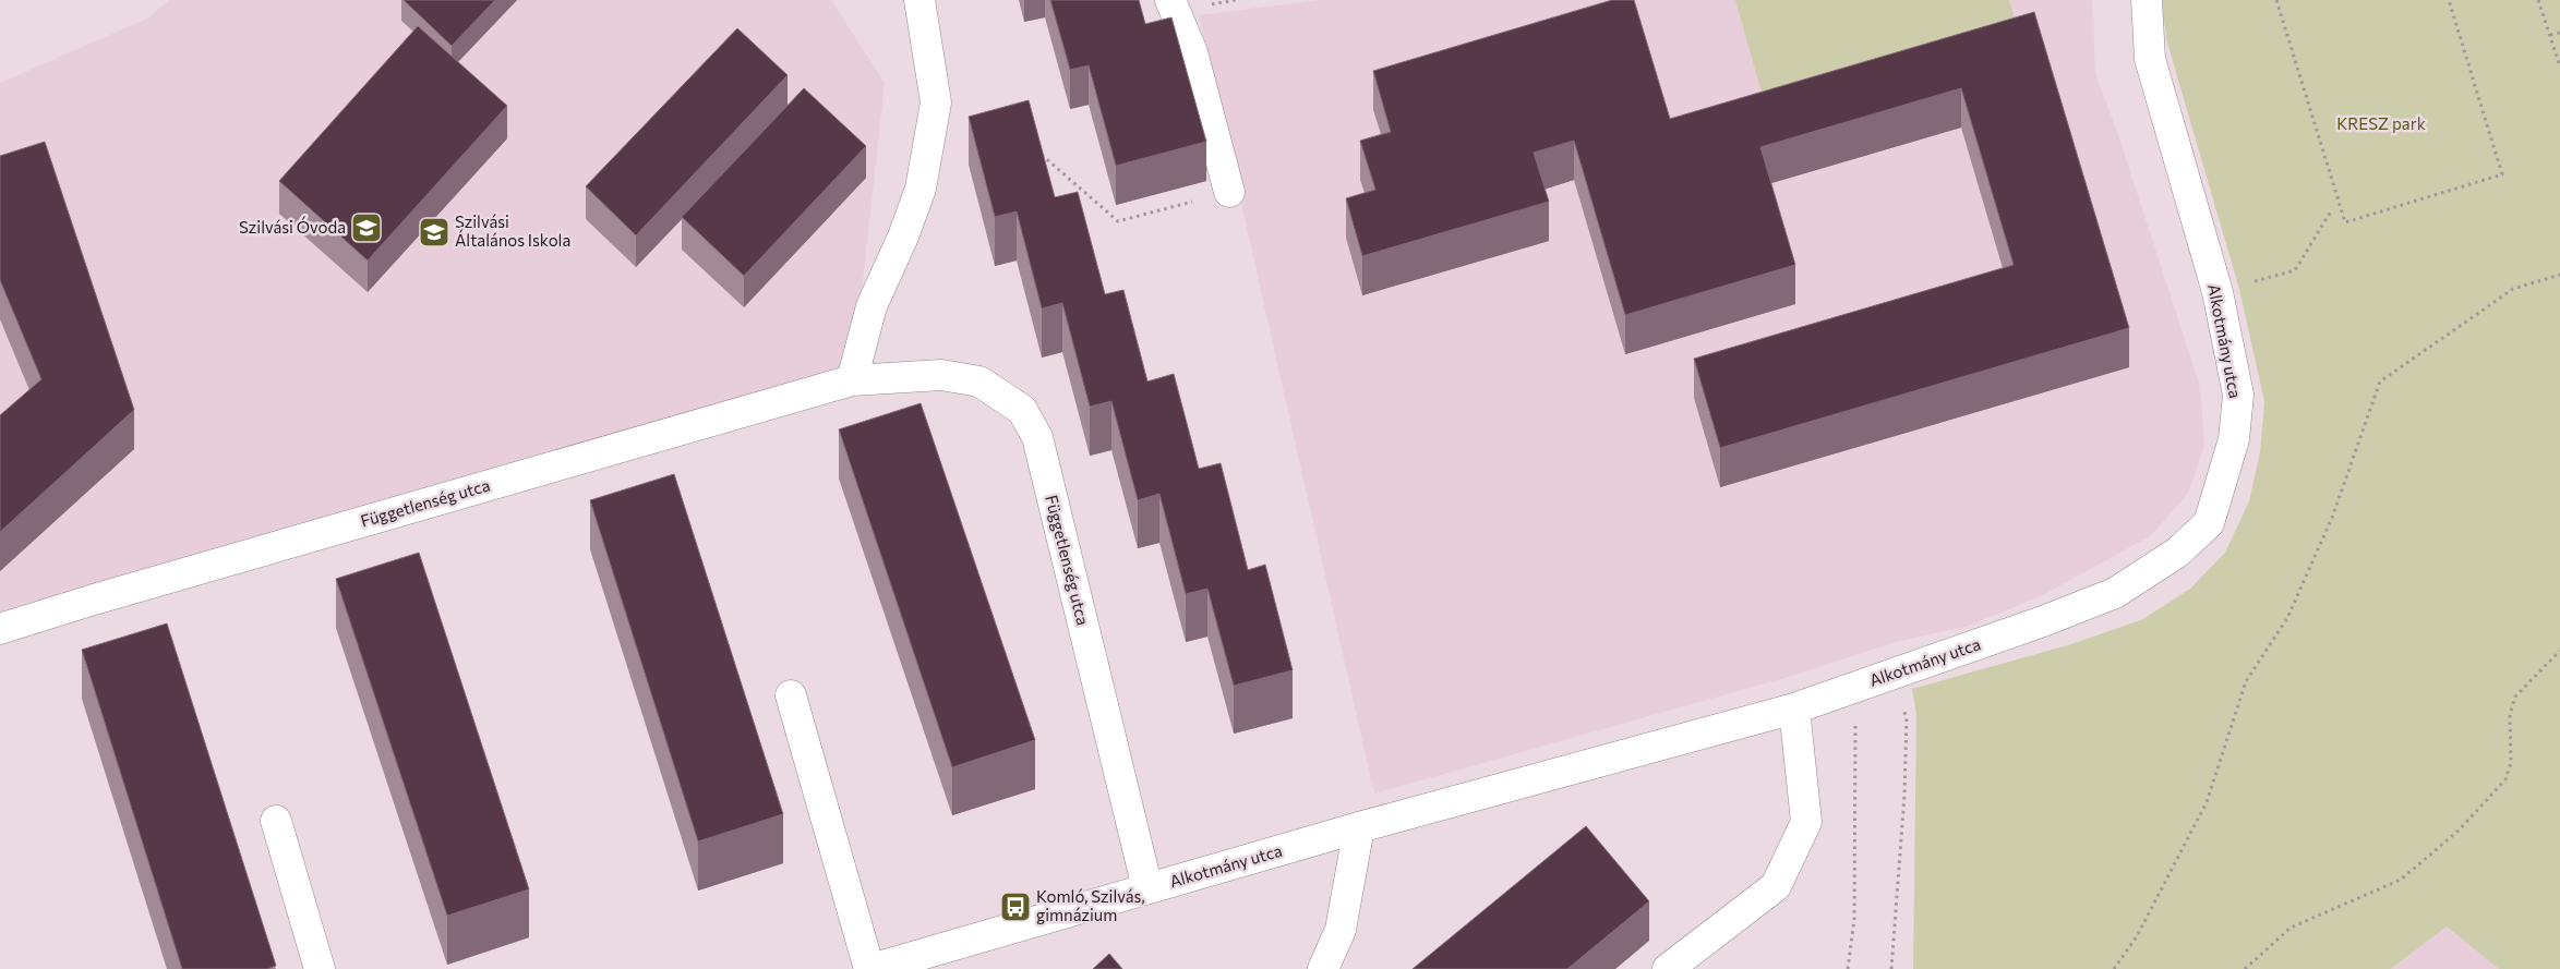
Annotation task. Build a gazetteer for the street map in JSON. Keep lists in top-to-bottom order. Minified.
{"streets":{"street":["Alkotmány utca","Függetlenség utca"]},"crossings":[["Alkotmány utca","Függetlenség utca"]],"parks":["KRESZ park"],"places":{"school or university":["Szilvási Óvoda","Szilvási Általános Iskola"],"bus stop":["Komló, Szilvás, gimnázium"]}}
